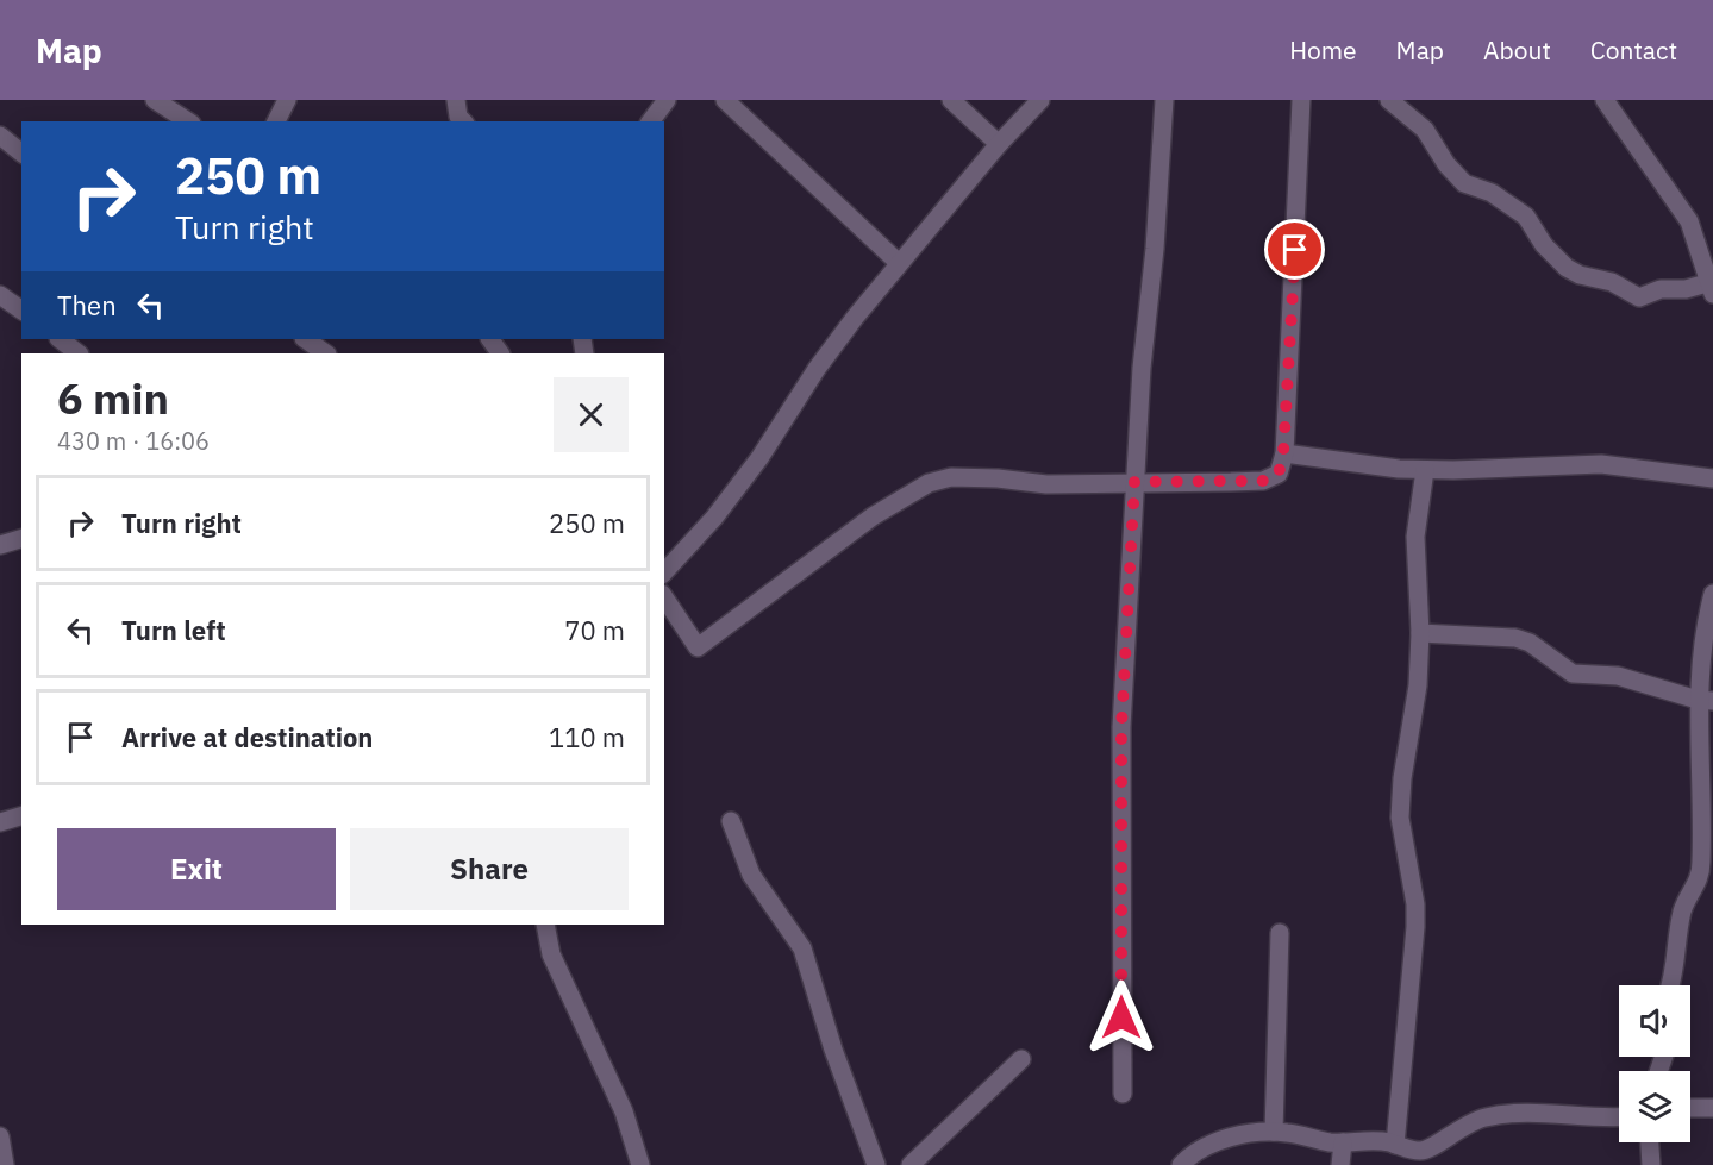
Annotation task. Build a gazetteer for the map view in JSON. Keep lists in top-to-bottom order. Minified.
{"page":{"header":"Map","nav":["Home","Map","About","Contact"],"turn":["250 m","Turn right"],"then":"Then","heading":["6 min","430 m · 16:06"],"list":[{"name":"Turn right","value":"250 m"},{"name":"Turn left","value":"70 m"},{"name":"Arrive at destination","value":"110 m"}],"buttons":["Exit","Share"]}}
